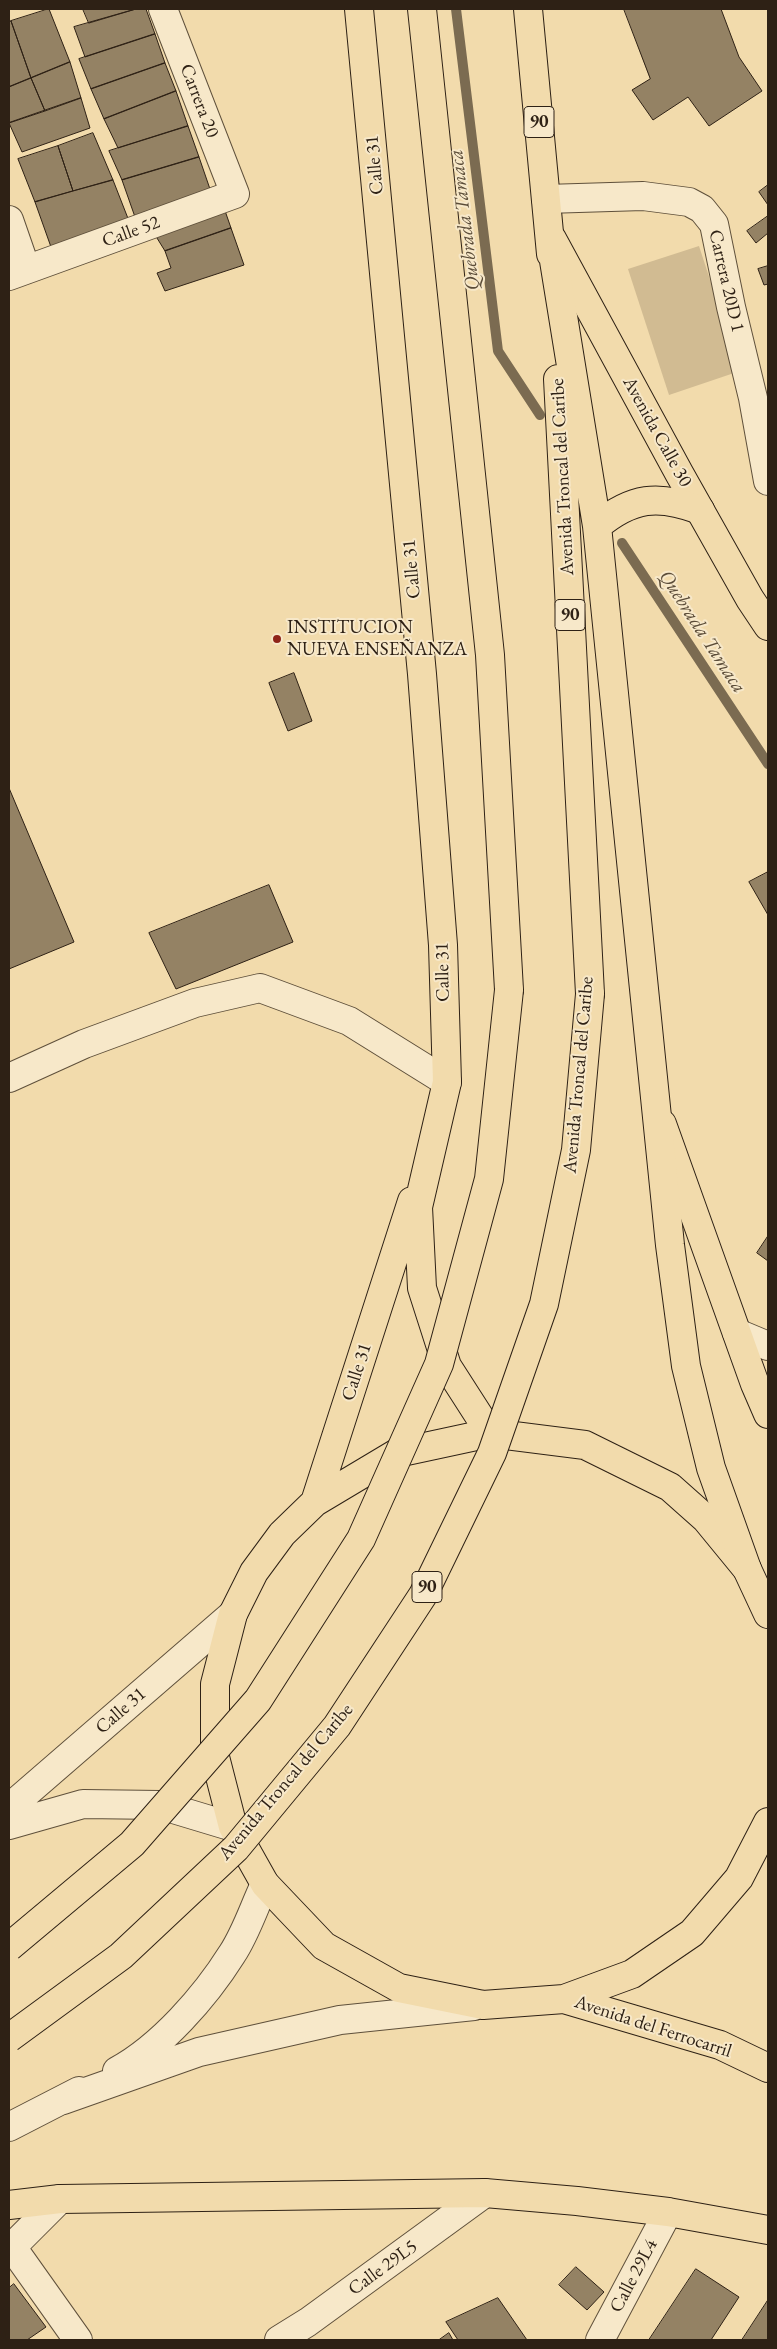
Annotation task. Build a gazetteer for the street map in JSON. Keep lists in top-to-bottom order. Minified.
{"streets":{"main road":["90","Calle 31","Avenida Calle 30","Avenida Troncal del Caribe","Avenida del Ferrocarril"],"street":["Carrera 20","Calle 52","Carrera 20D 1","Calle 29L5","Calle 29L4"]},"crossings":[["Carrera 20","Calle 52"],["Carrera 20D 1","Avenida Troncal del Caribe"],["Avenida Calle 30","Avenida Troncal del Caribe"]],"water":["Quebrada Tamaca"],"places":["INSTITUCION NUEVA ENSEÑANZA"]}
